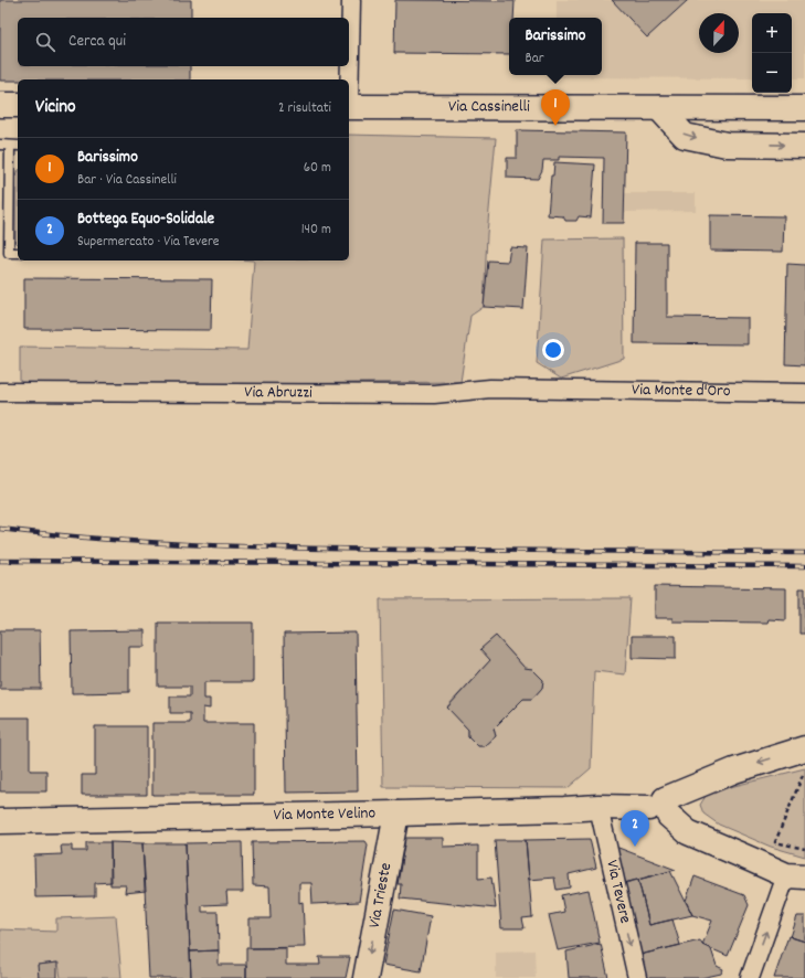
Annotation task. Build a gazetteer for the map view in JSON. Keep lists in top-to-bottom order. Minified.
{"streets":{"street":["Via Cassinelli","Via Monte d'Oro","Via Abruzzi","Via Monte Velino","Via Tevere","Via Trieste"]},"crossings":[["Via Monte d'Oro","Via Abruzzi"],["Via Monte Velino","Via Tevere"],["Via Monte Velino","Via Trieste"]],"one_way":["Via Tevere","Via Trieste"],"north":"top","page":{"map_buttons":["+","−"],"popup":["Barissimo","Bar"],"search":"Cerca qui","heading":["Vicino","2 risultati"],"pins":["1","2"],"list":[{"mark":"1","name":"Barissimo","note":"Bar · Via Cassinelli","value":"60 m"},{"mark":"2","name":"Bottega Equo-Solidale","note":"Supermercato · Via Tevere","value":"140 m"}]}}
